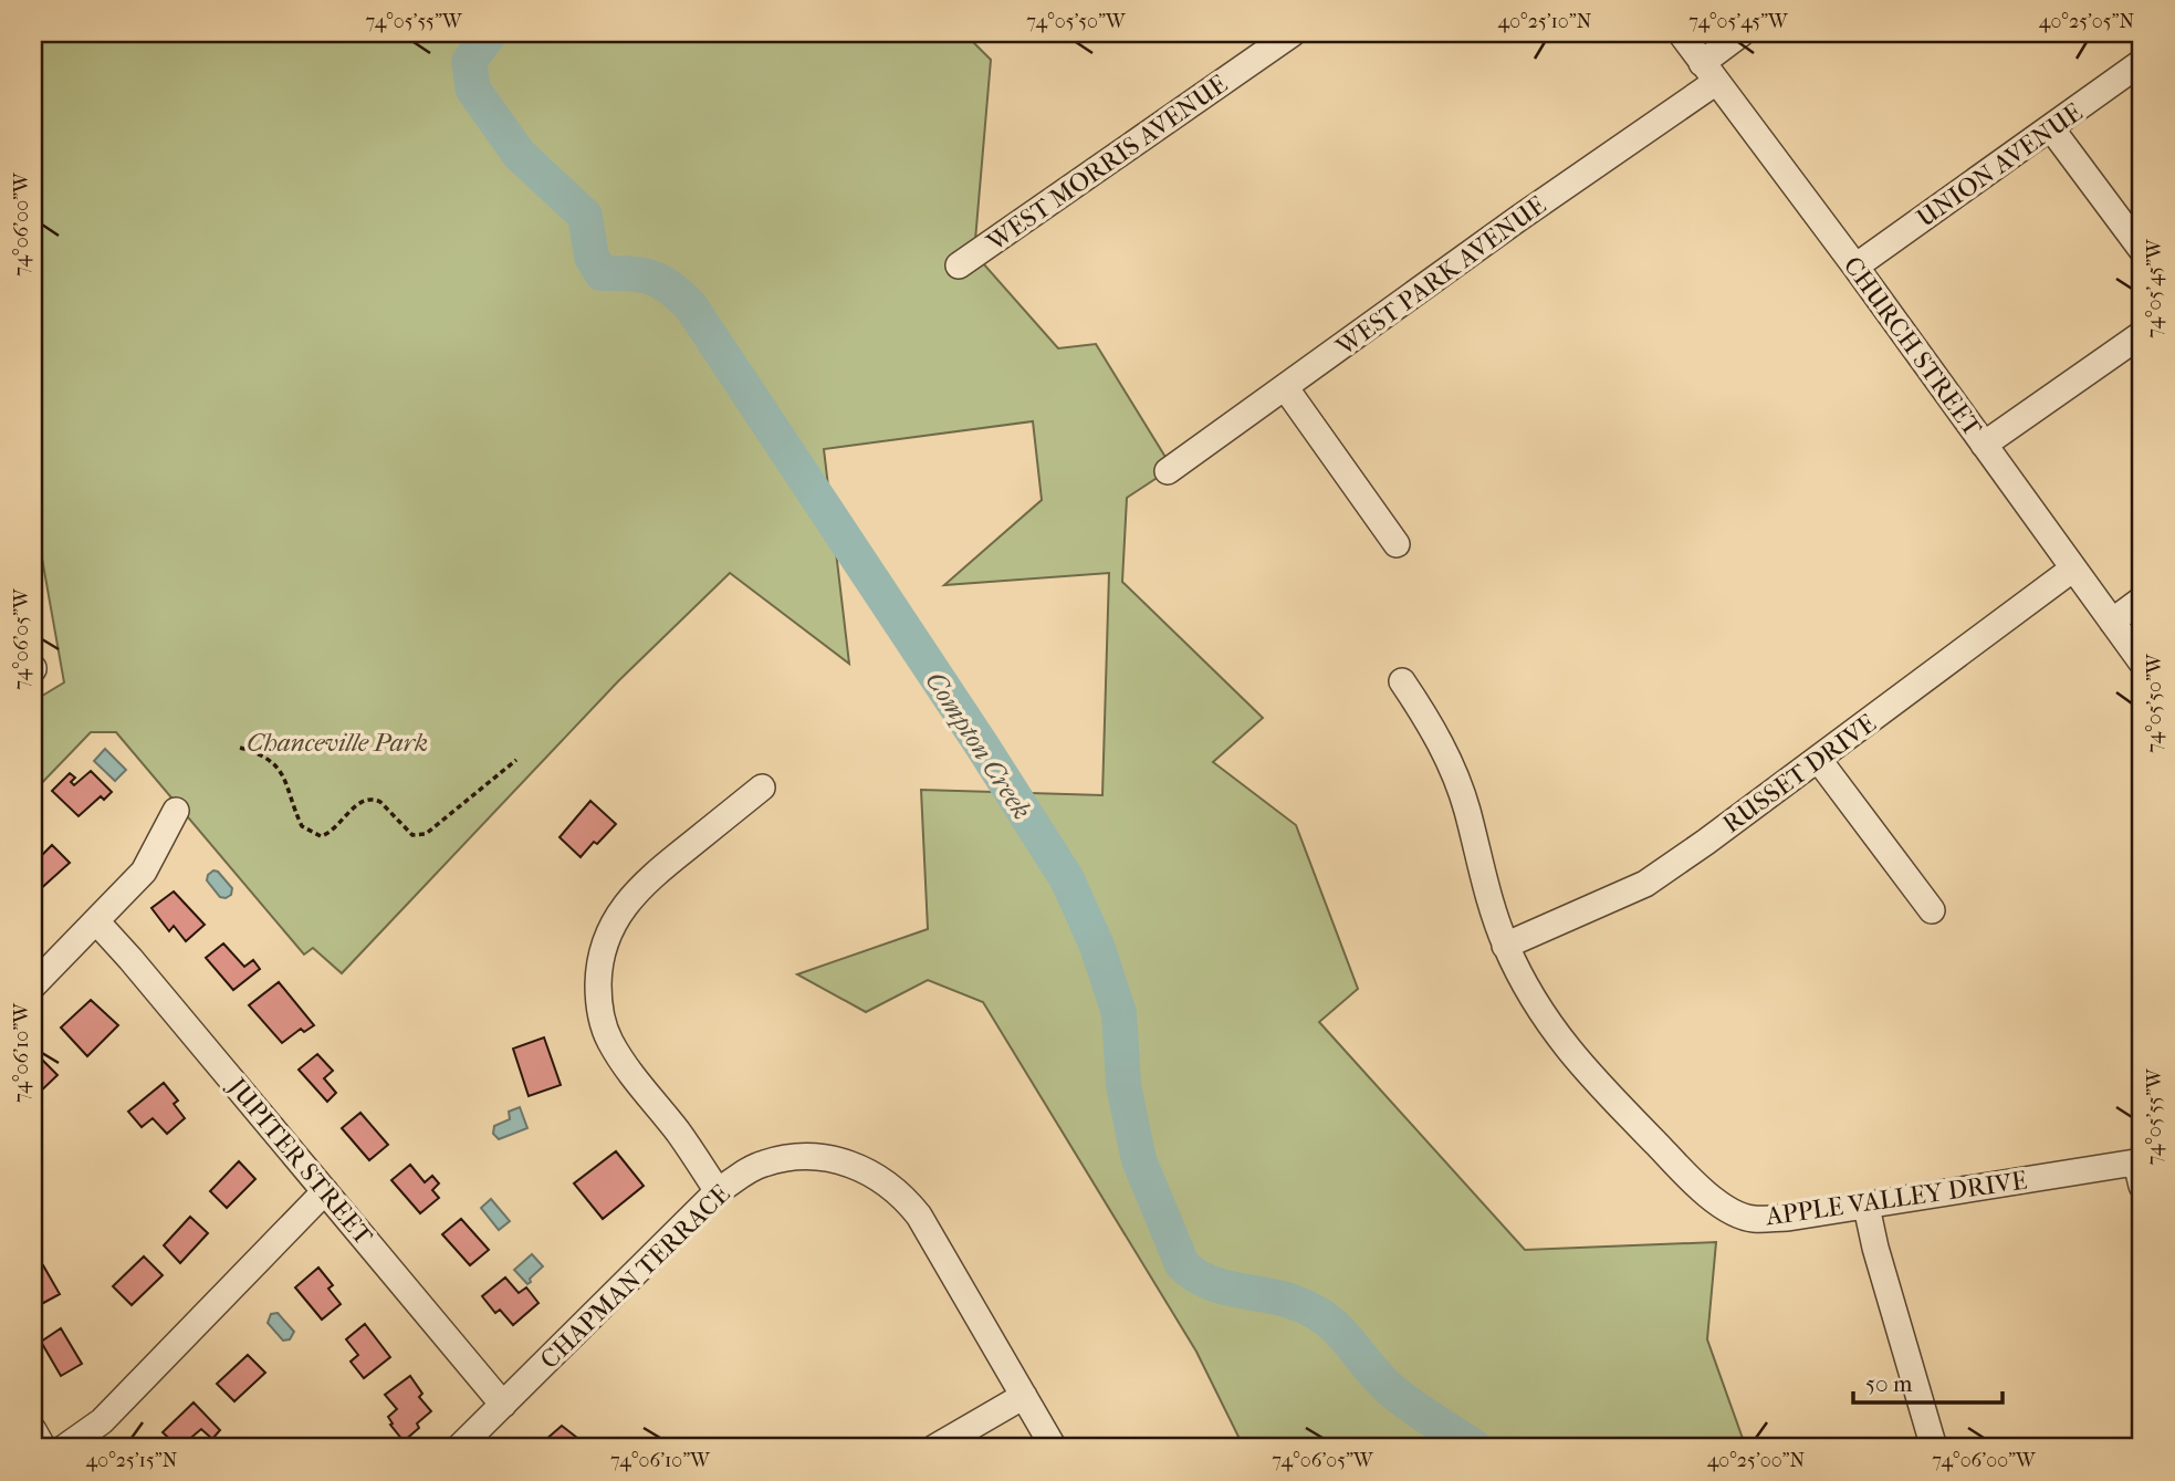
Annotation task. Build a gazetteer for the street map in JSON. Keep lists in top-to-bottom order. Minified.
{"streets":{"street":["WEST MORRIS AVENUE","UNION AVENUE","WEST PARK AVENUE","CHURCH STREET","RUSSET DRIVE","JUPITER STREET","APPLE VALLEY DRIVE","CHAPMAN TERRACE"]},"crossings":[["UNION AVENUE","CHURCH STREET"],["WEST PARK AVENUE","CHURCH STREET"],["CHURCH STREET","RUSSET DRIVE"],["RUSSET DRIVE","APPLE VALLEY DRIVE"],["JUPITER STREET","CHAPMAN TERRACE"]],"water":["Compton Creek"],"parks":["Chanceville Park"],"scale_bar":"50 m","coordinates":["74°05'55\"W","74°05'50\"W","40°25'10\"N","74°05'45\"W","40°25'05\"N","74°06'00\"W","74°06'05\"W","74°06'10\"W","40°25'15\"N","40°25'00\"N"]}
